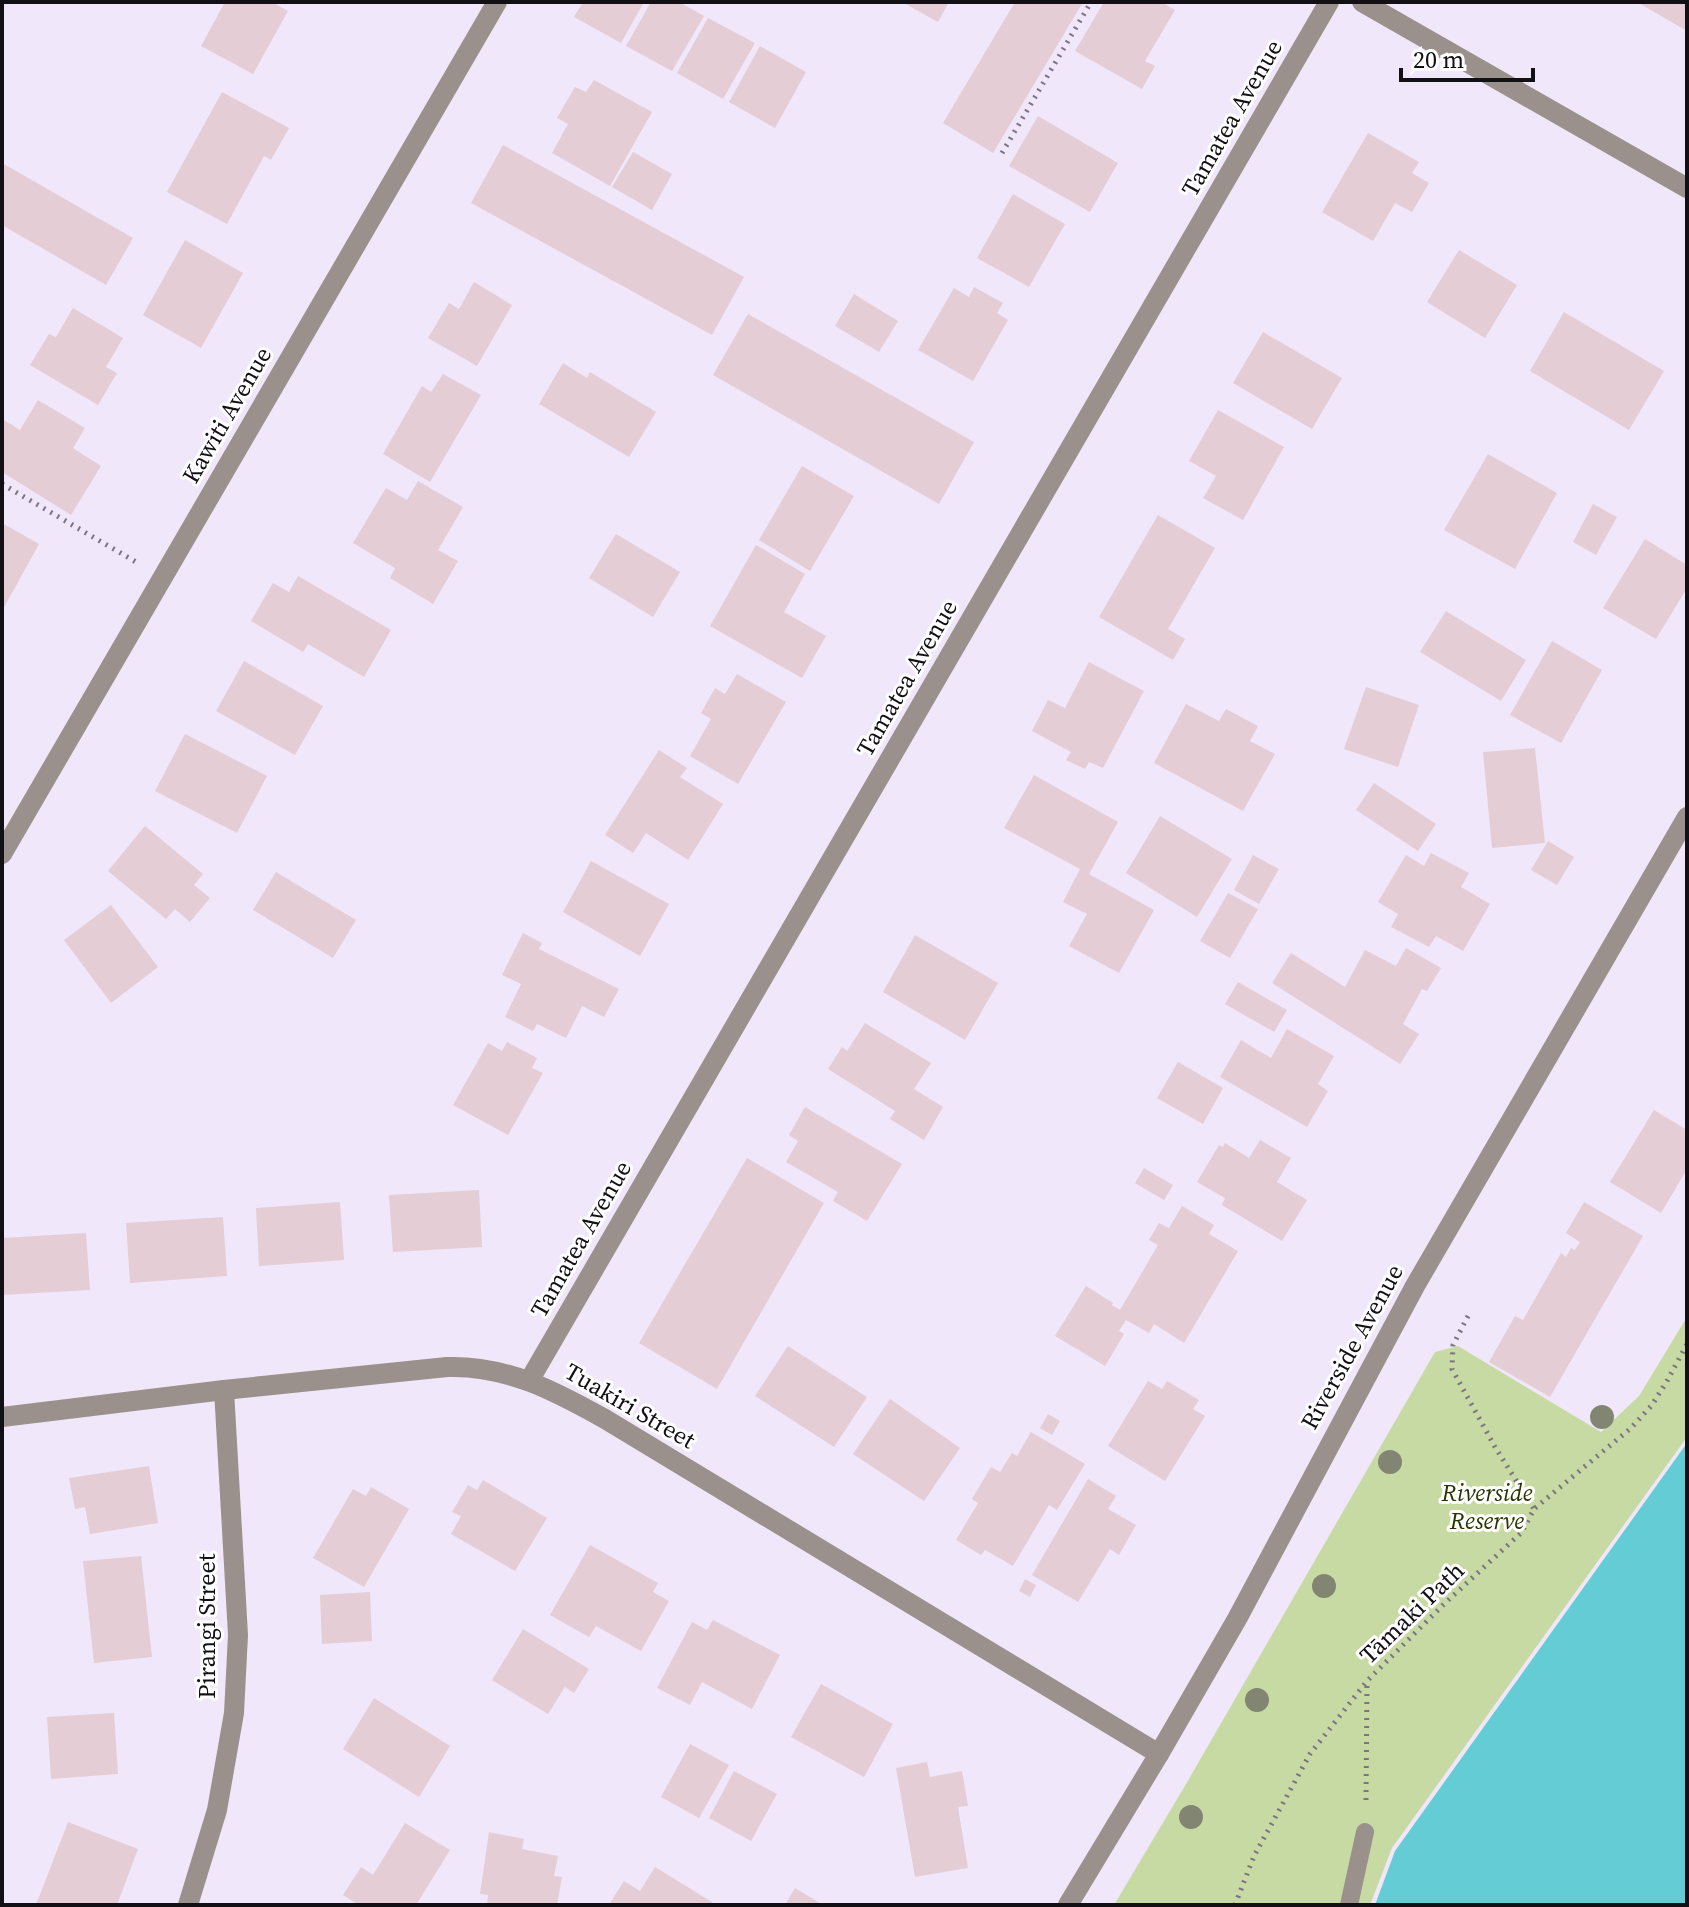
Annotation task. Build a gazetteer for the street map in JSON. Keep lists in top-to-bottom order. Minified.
{"streets":{"street":["Tamatea Avenue","Kawiti Avenue","Riverside Avenue","Tuakiri Street","Pirangi Street"],"path":["Tāmaki Path"]},"crossings":[["Tamatea Avenue","Tuakiri Street"],["Riverside Avenue","Tuakiri Street"],["Tuakiri Street","Pirangi Street"]],"parks":["Riverside Reserve"],"scale_bar":"20 m"}
